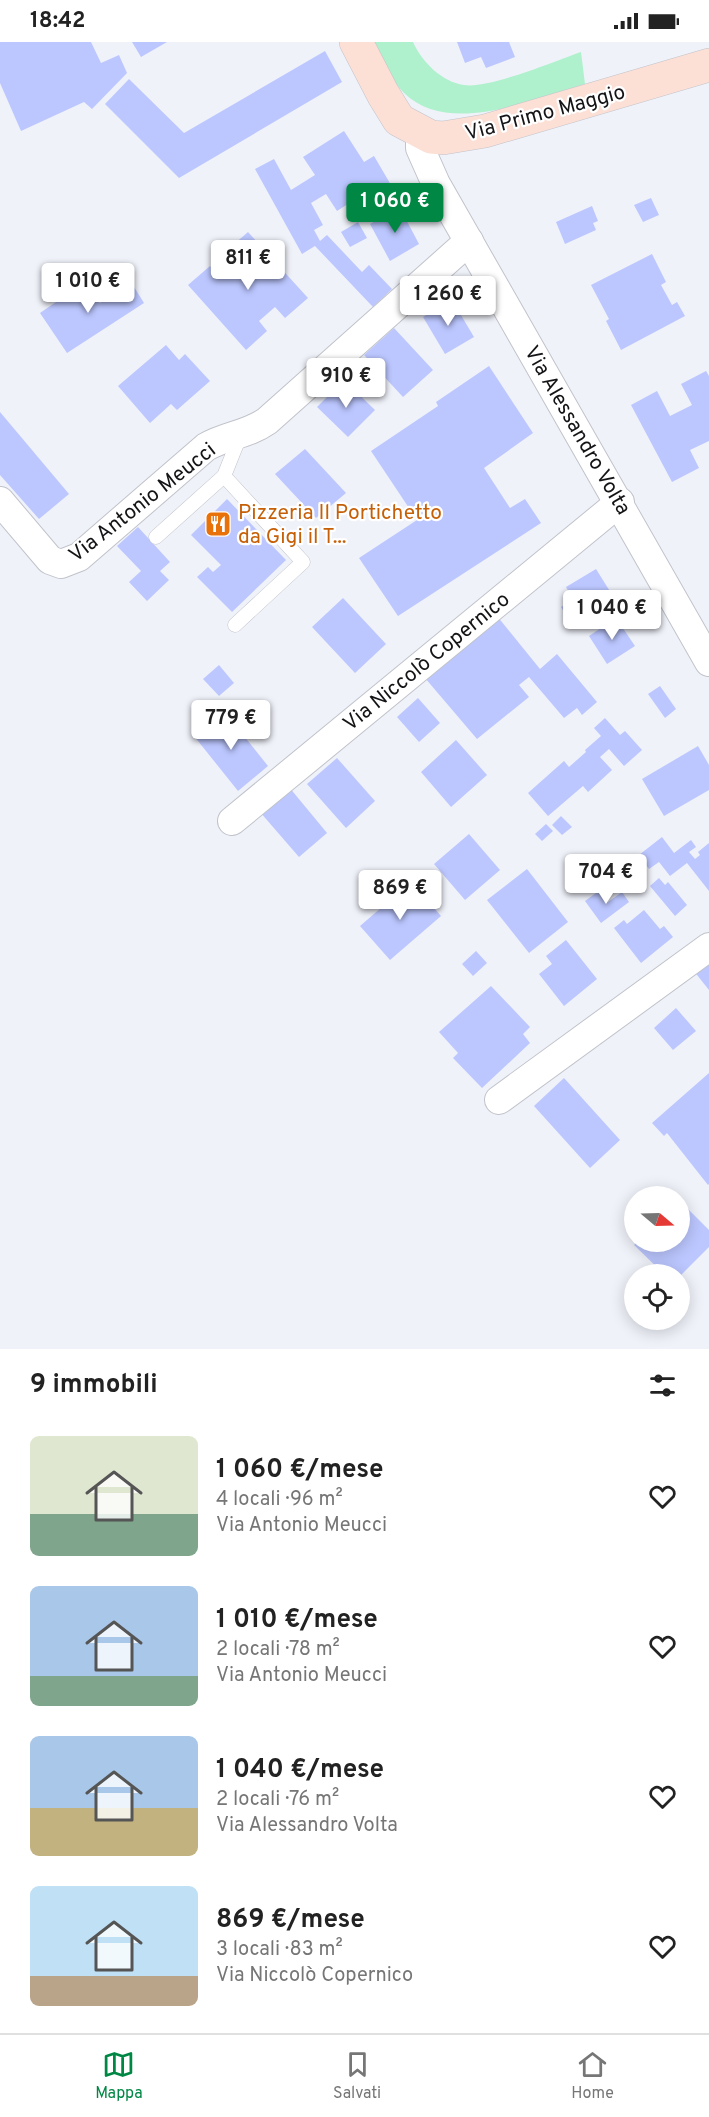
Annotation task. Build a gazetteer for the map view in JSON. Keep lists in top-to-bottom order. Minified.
{"streets":{"main road":["Via Primo Maggio"],"street":["Via Alessandro Volta","Via Antonio Meucci","Via Niccolò Copernico"]},"crossings":[["Via Primo Maggio","Via Alessandro Volta"],["Via Alessandro Volta","Via Antonio Meucci"],["Via Alessandro Volta","Via Niccolò Copernico"]],"places":{"restaurant":["Pizzeria Il Portichetto da Gigi il T..."]},"north":"right","page":{"status":"18:42","price":["1 060 €","811 €","1 010 €","1 260 €","910 €","1 040 €","779 €","704 €","869 €"],"heading":"9 immobili","list":[{"name":"1 060 €/mese","note":"4 locali · 96 m² · Via Antonio Meucci"},{"name":"1 010 €/mese","note":"2 locali · 78 m² · Via Antonio Meucci"},{"name":"1 040 €/mese","note":"2 locali · 76 m² · Via Alessandro Volta"},{"name":"869 €/mese","note":"3 locali · 83 m² · Via Niccolò Copernico"}],"tabs":["Mappa","Salvati","Home"]}}
